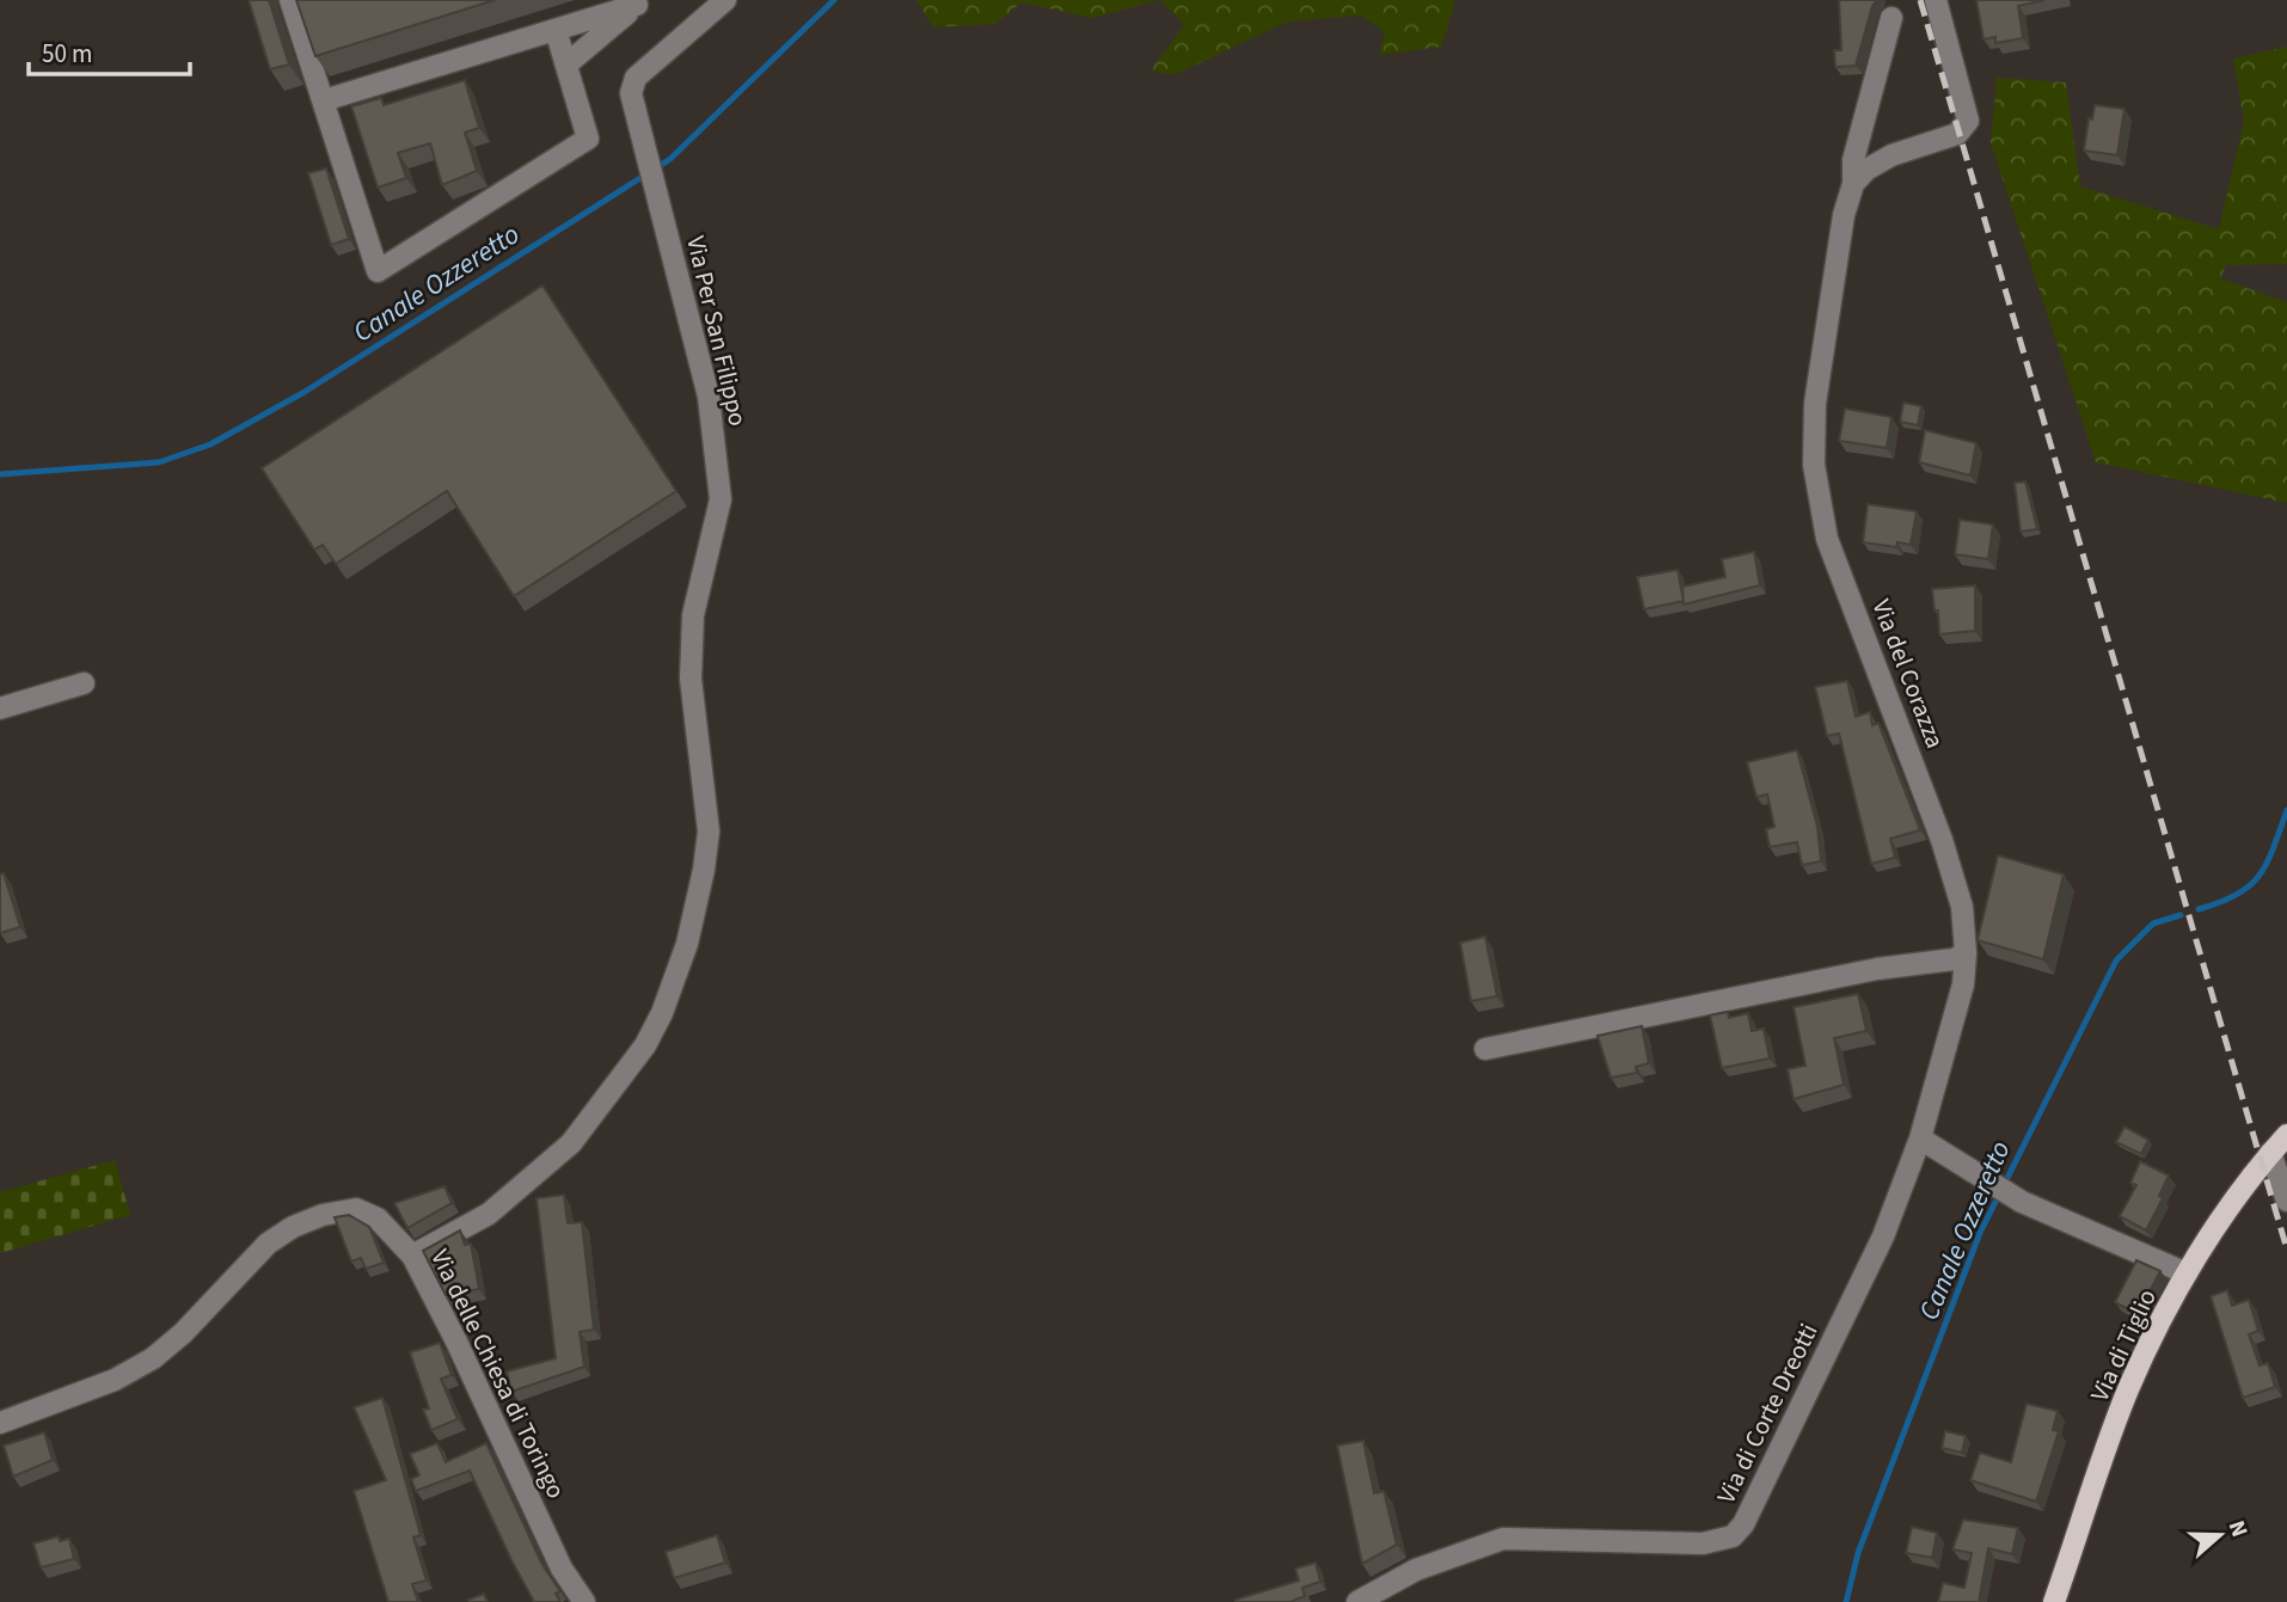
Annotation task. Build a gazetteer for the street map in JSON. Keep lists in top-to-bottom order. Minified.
{"streets":{"main road":["Via di Tiglio"],"street":["Via Per San Filippo","Via del Corazza","Via delle Chiesa di Toringo","Via di Corte Dreotti"]},"crossings":[["Via Per San Filippo","Via delle Chiesa di Toringo"],["Via del Corazza","Via di Corte Dreotti"]],"water":["Canale Ozzeretto"],"scale_bar":"50 m","north":"right"}
